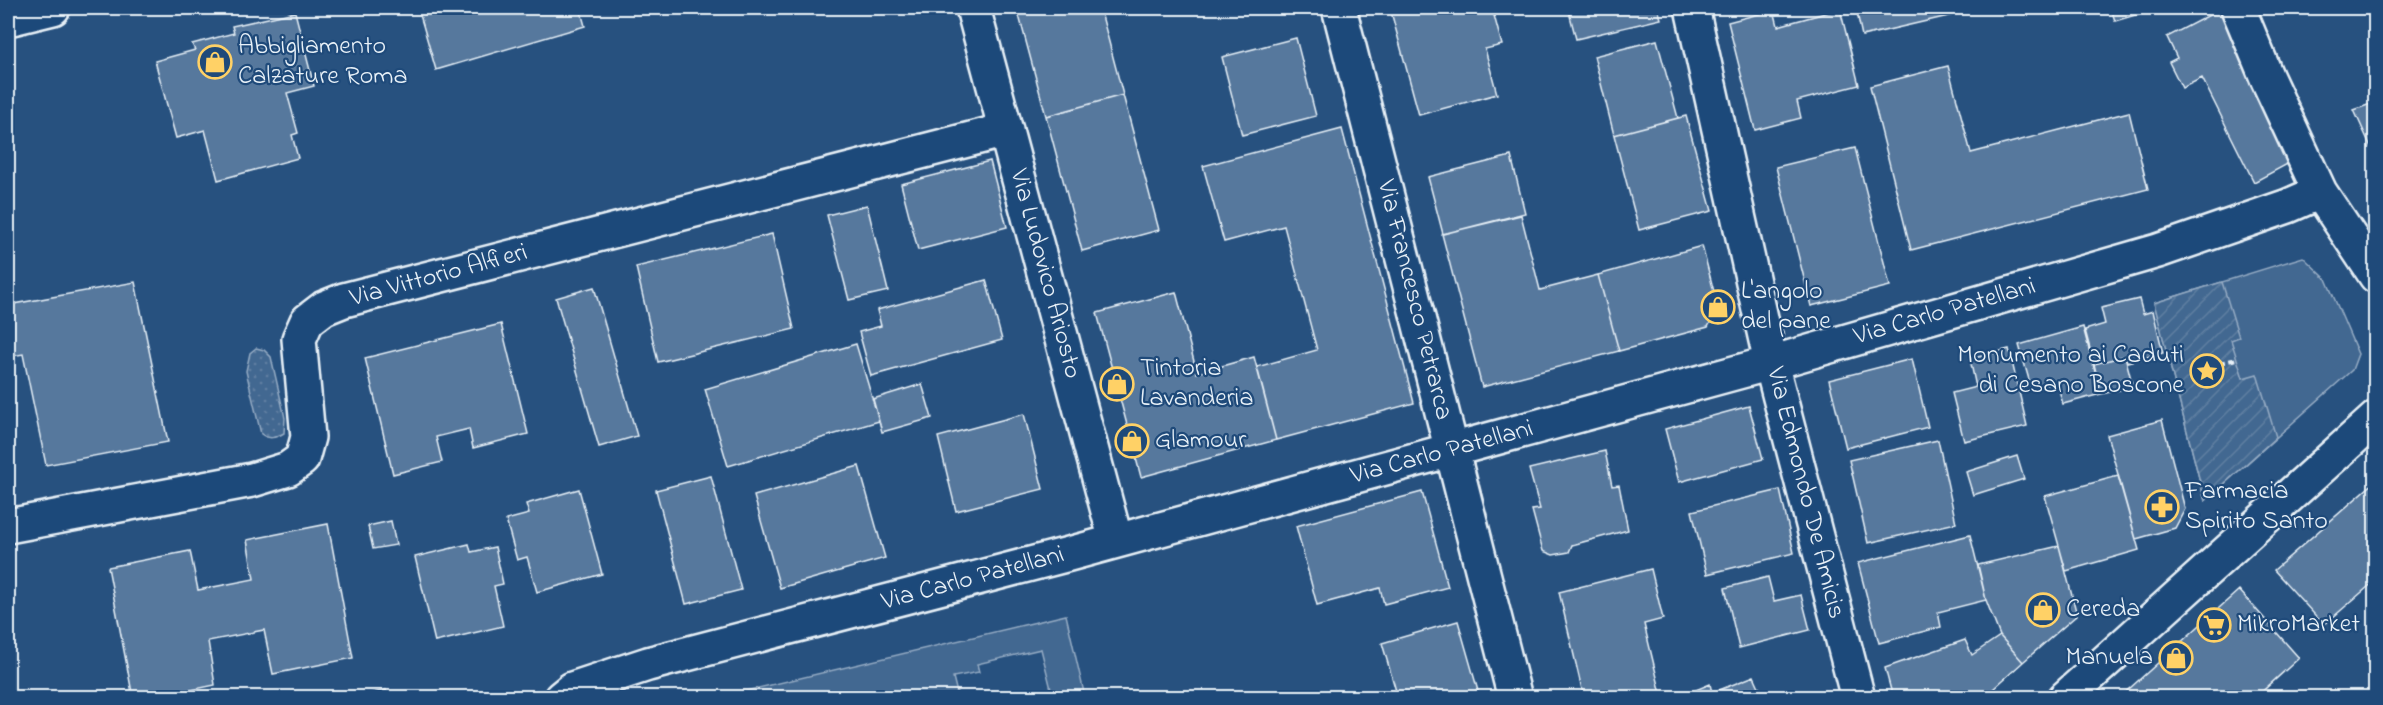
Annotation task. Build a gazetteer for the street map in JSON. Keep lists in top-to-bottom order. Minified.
{"streets":{"street":["Via Ludovico Ariosto","Via Vittorio Alfieri","Via Francesco Petrarca","Via Carlo Patellani","Via Edmondo De Amicis"]},"crossings":[["Via Ludovico Ariosto","Via Vittorio Alfieri"],["Via Ludovico Ariosto","Via Carlo Patellani"],["Via Francesco Petrarca","Via Carlo Patellani"],["Via Carlo Patellani","Via Edmondo De Amicis"]],"places":{"shop":["Abbigliamento Calzature Roma","L'angolo del pane","Tintoria Lavanderia","Glamour","Cereda","Manuela"],"place":["Monumento ai Caduti di Cesano Boscone"],"pharmacy":["Farmacia Spirito Santo"],"supermarket":["MikroMarket"]}}
